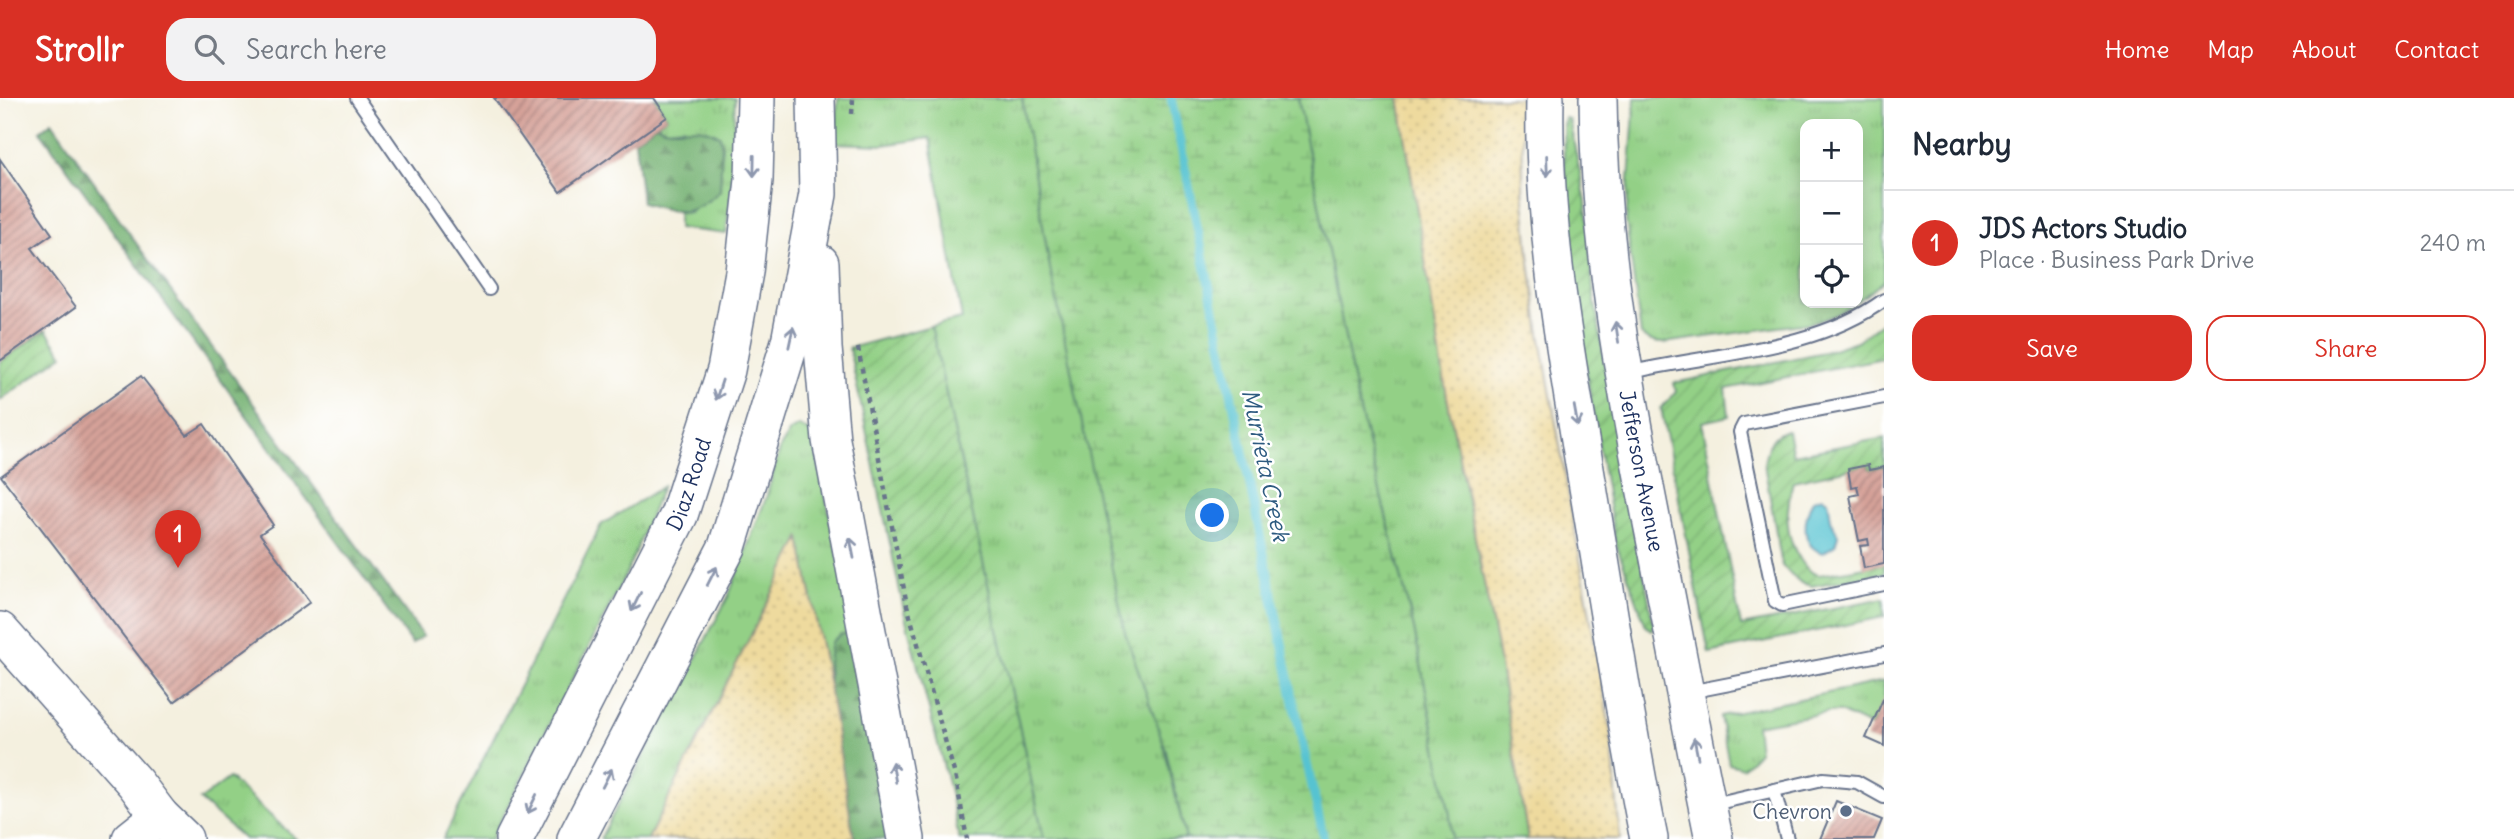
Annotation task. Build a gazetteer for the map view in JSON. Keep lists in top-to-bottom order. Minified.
{"streets":{"main road":["Jefferson Avenue","Diaz Road"]},"water":["Murrieta Creek"],"places":["Chevron"],"page":{"header":"Strollr","search":"Search here","nav":["Home","Map","About","Contact"],"heading":"Nearby","map_buttons":["+","−"],"list":[{"mark":"1","name":"JDS Actors Studio","note":"Place · Business Park Drive","value":"240 m"}],"buttons":["Save","Share"],"pins":"1"}}
